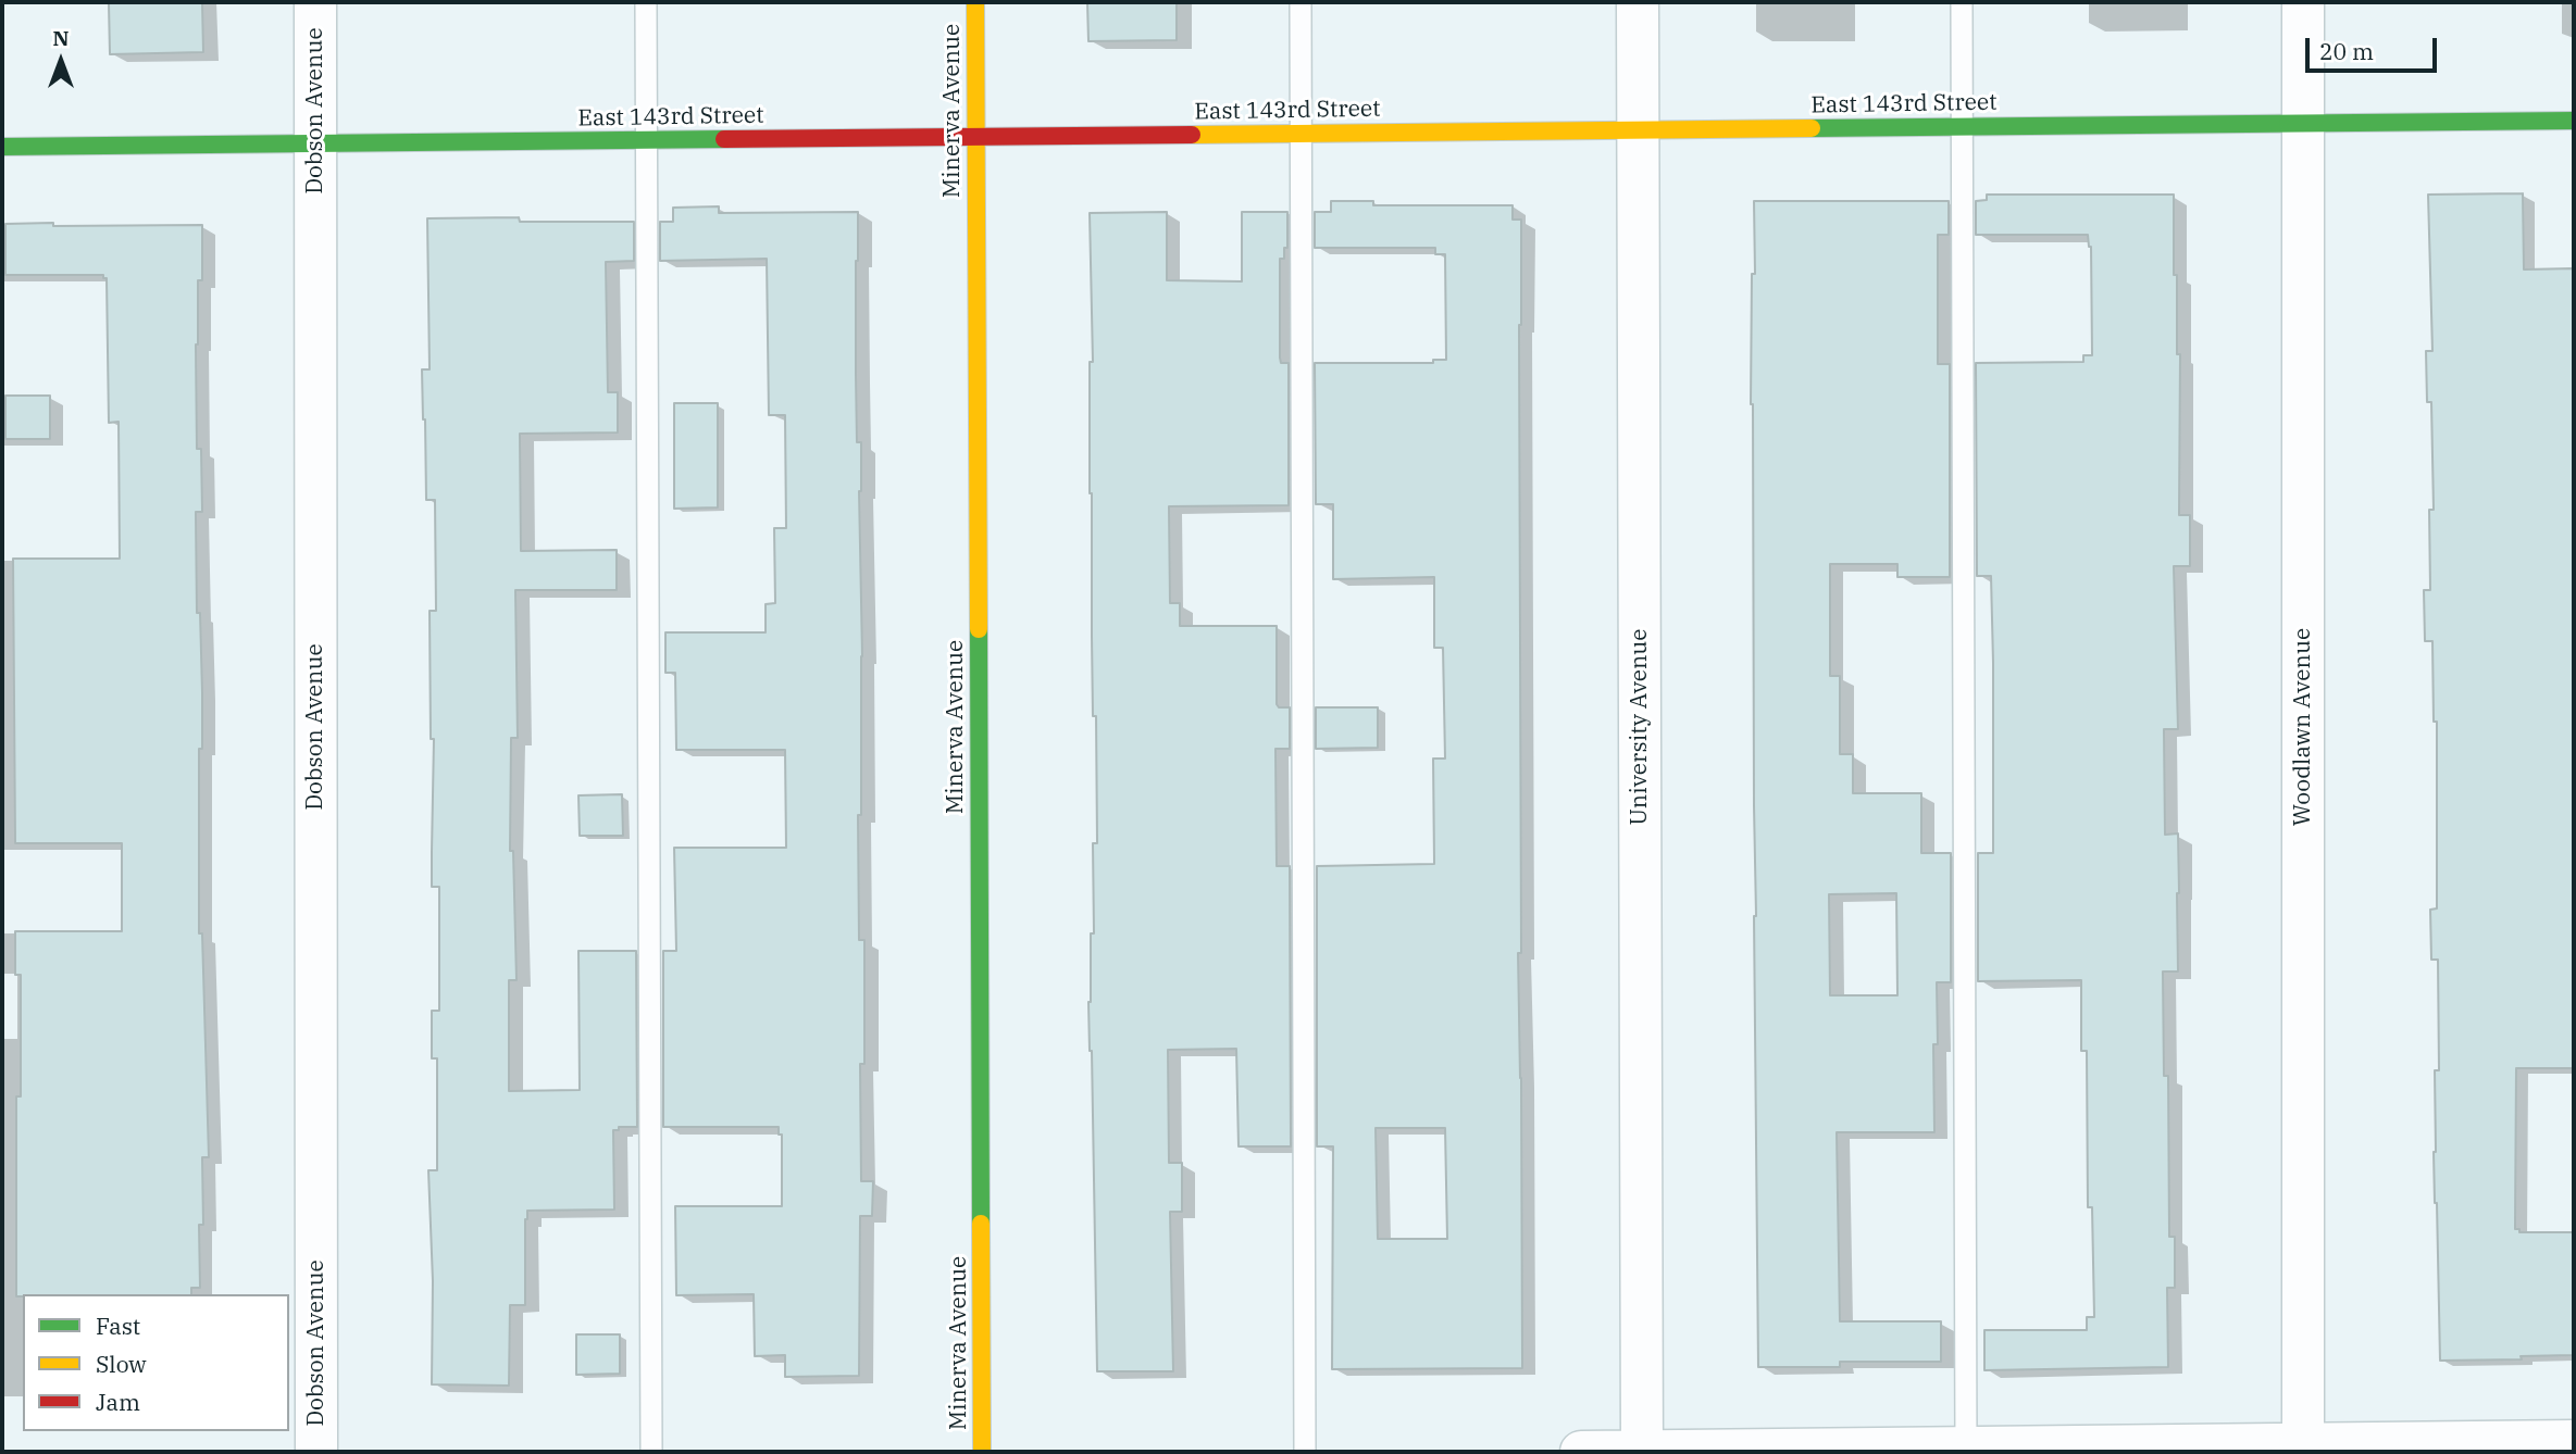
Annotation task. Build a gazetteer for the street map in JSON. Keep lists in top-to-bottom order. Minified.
{"streets":{"street":["East 143rd Street","Dobson Avenue","Minerva Avenue","University Avenue","Woodlawn Avenue"]},"crossings":[["East 143rd Street","Dobson Avenue"],["East 143rd Street","Minerva Avenue"],["East 143rd Street","University Avenue"],["East 143rd Street","Woodlawn Avenue"]],"legend":["Fast","Slow","Jam"],"scale_bar":"20 m","north":"top"}
